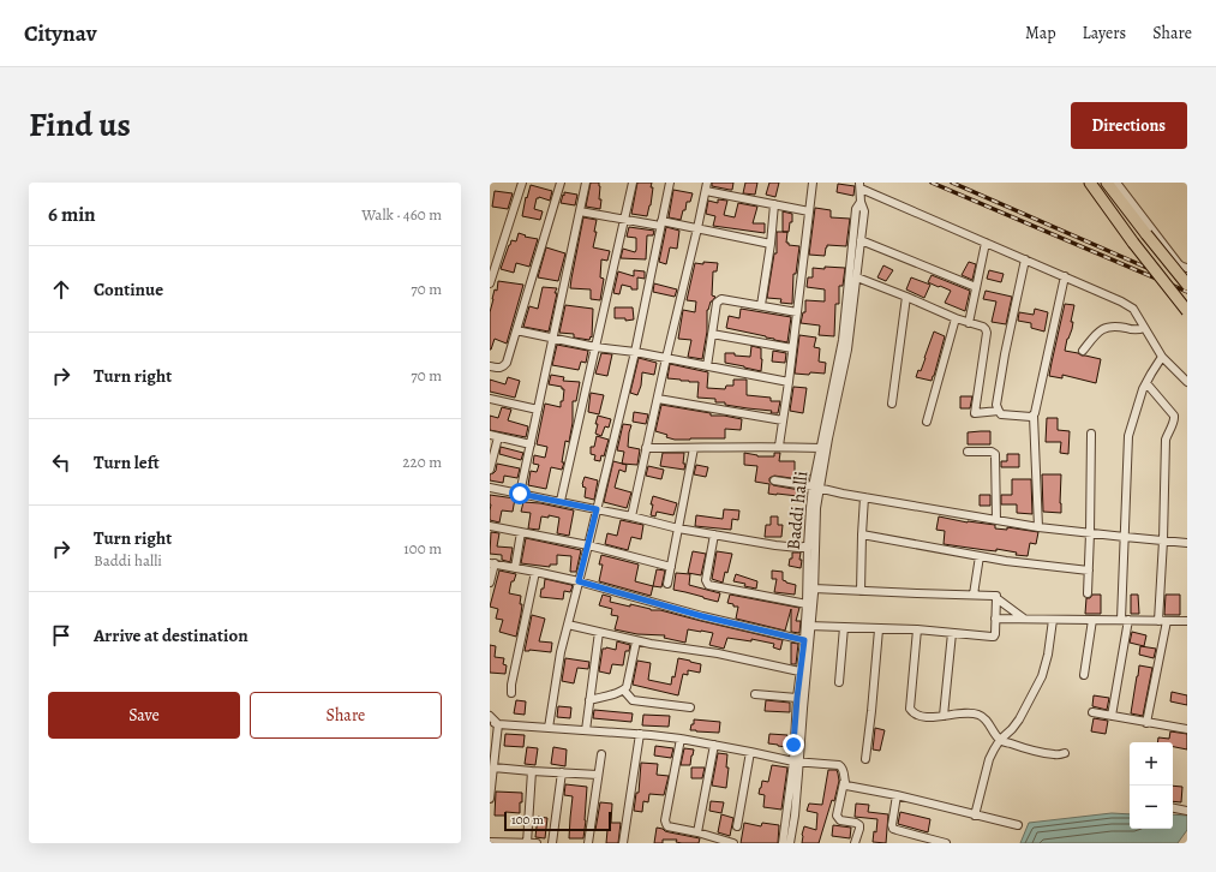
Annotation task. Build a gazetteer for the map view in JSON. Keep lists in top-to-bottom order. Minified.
{"streets":{"street":["Baddi halli"]},"scale_bar":"100 m","page":{"header":"Citynav","nav":["Map","Layers","Share"],"title":"Find us","buttons":["Directions",["Save","Share"]],"heading":["6 min","Walk · 460 m"],"list":[["Continue","70 m"],["Turn right","70 m"],["Turn left","220 m"],["Turn right","Baddi halli","100 m"],"Arrive at destination"],"map_buttons":["+","−"],"scale":"100 m"}}
